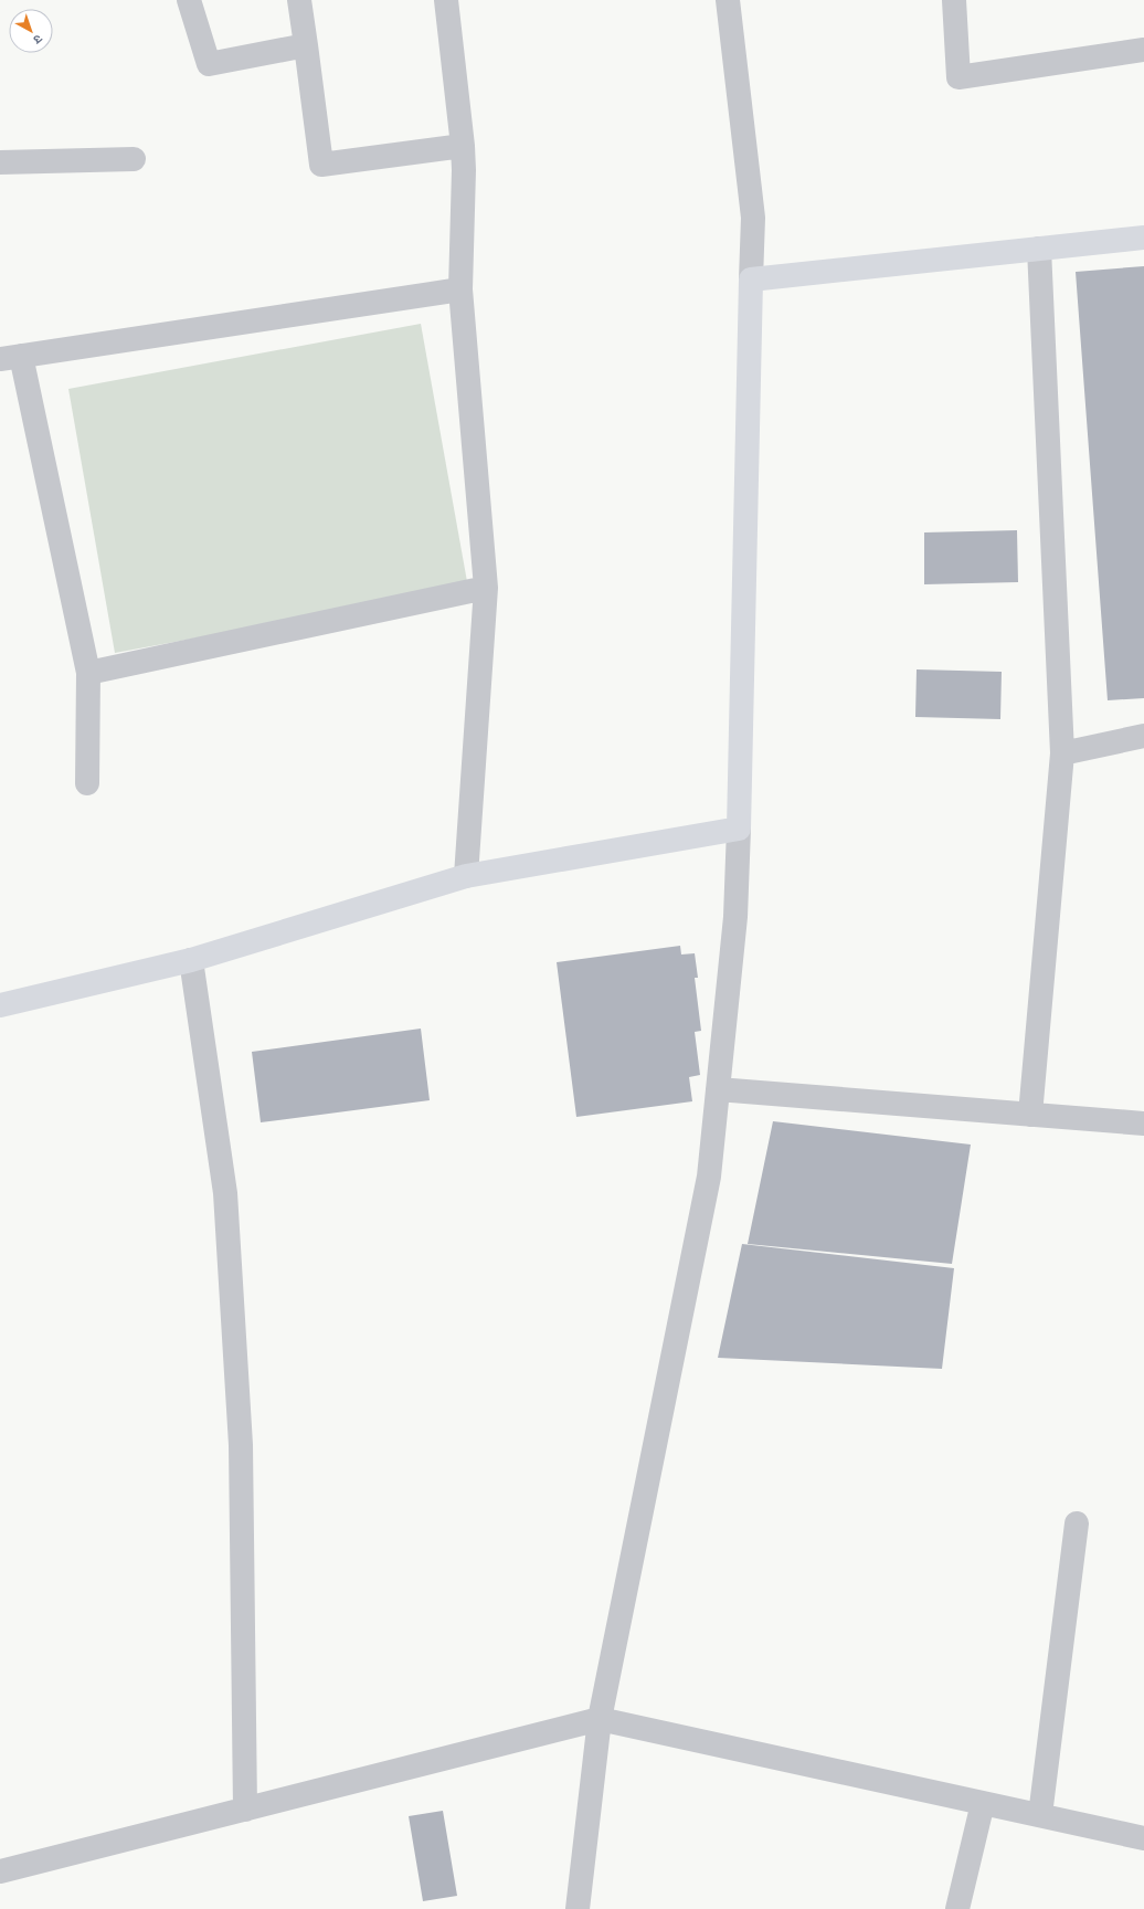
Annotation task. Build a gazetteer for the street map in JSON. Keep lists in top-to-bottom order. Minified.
{"north":"bottom right"}
